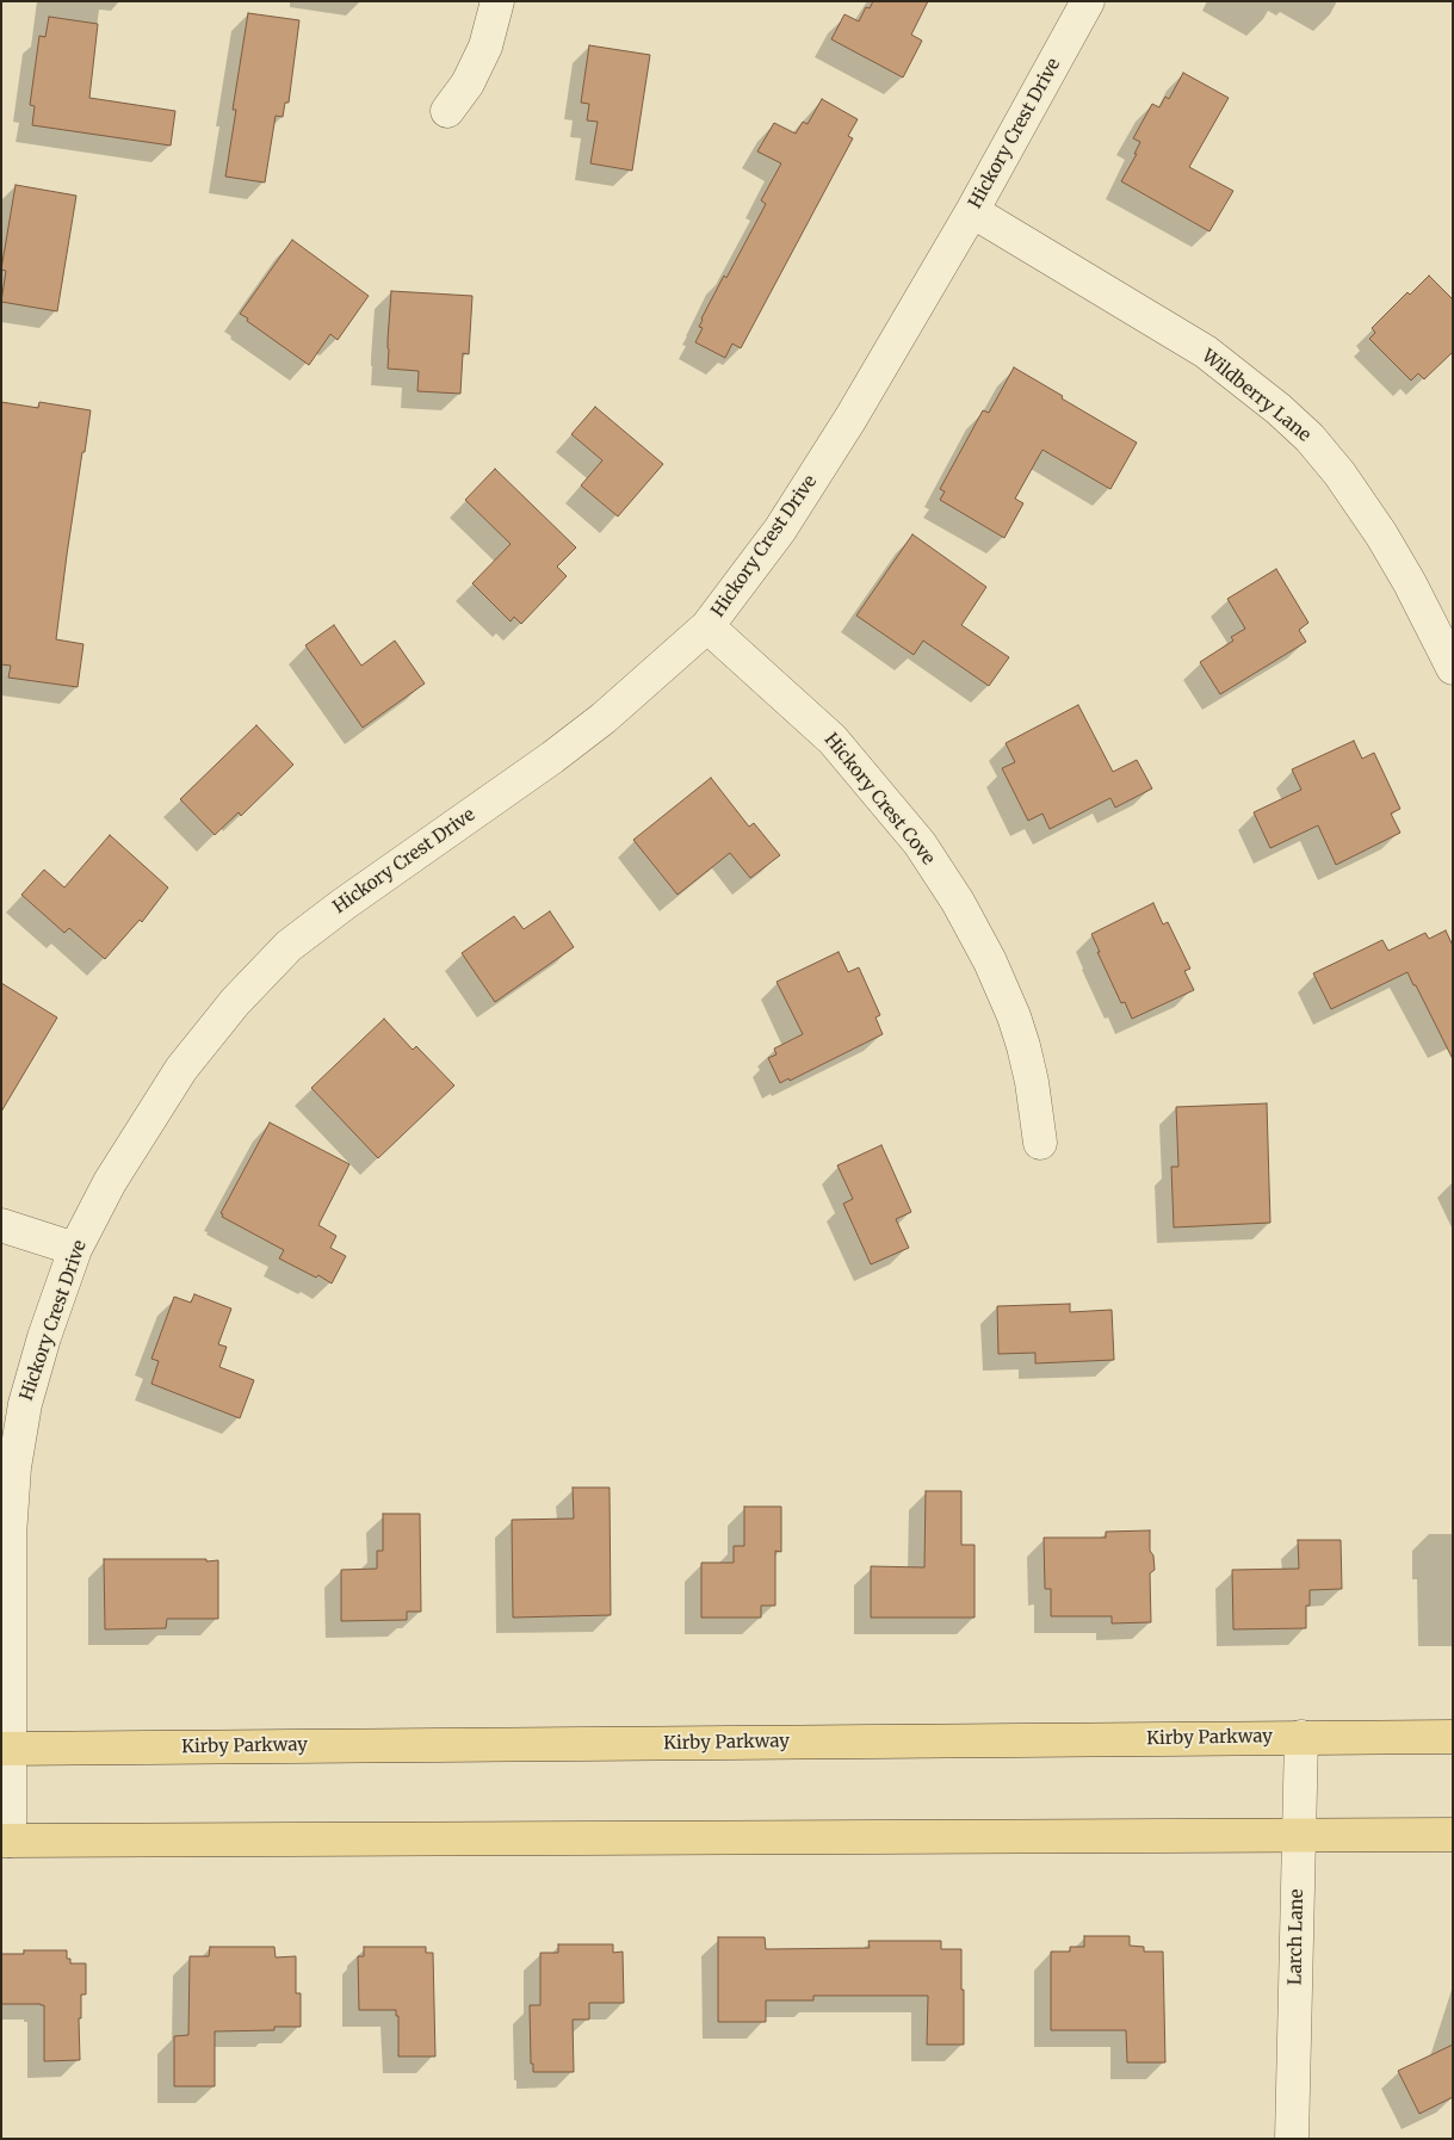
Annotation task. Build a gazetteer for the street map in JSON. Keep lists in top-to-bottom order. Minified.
{"streets":{"main road":["Kirby Parkway"],"street":["Hickory Crest Drive","Wildberry Lane","Hickory Crest Cove","Larch Lane"]},"crossings":[["Hickory Crest Drive","Wildberry Lane"],["Hickory Crest Drive","Hickory Crest Cove"],["Hickory Crest Drive","Kirby Parkway"],["Kirby Parkway","Larch Lane"]]}
